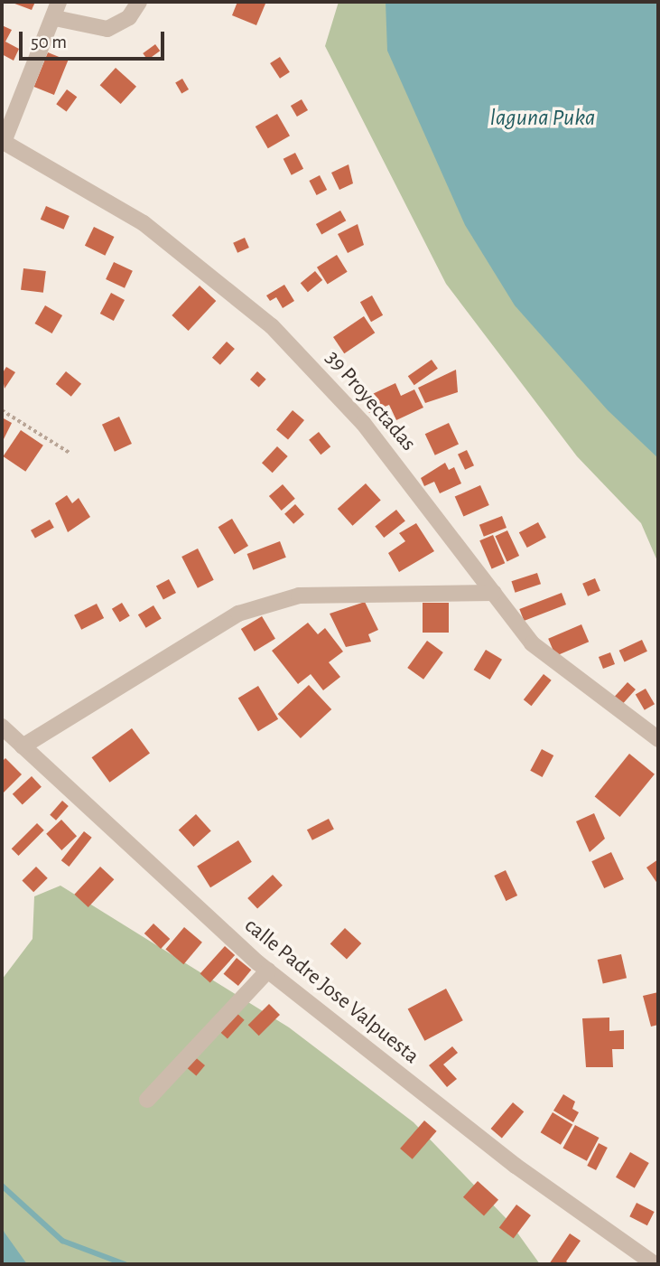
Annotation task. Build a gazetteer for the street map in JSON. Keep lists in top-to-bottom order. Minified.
{"streets":{"street":["39 Proyectadas","calle Padre Jose Valpuesta"]},"water":["laguna Puka"],"scale_bar":"50 m"}
